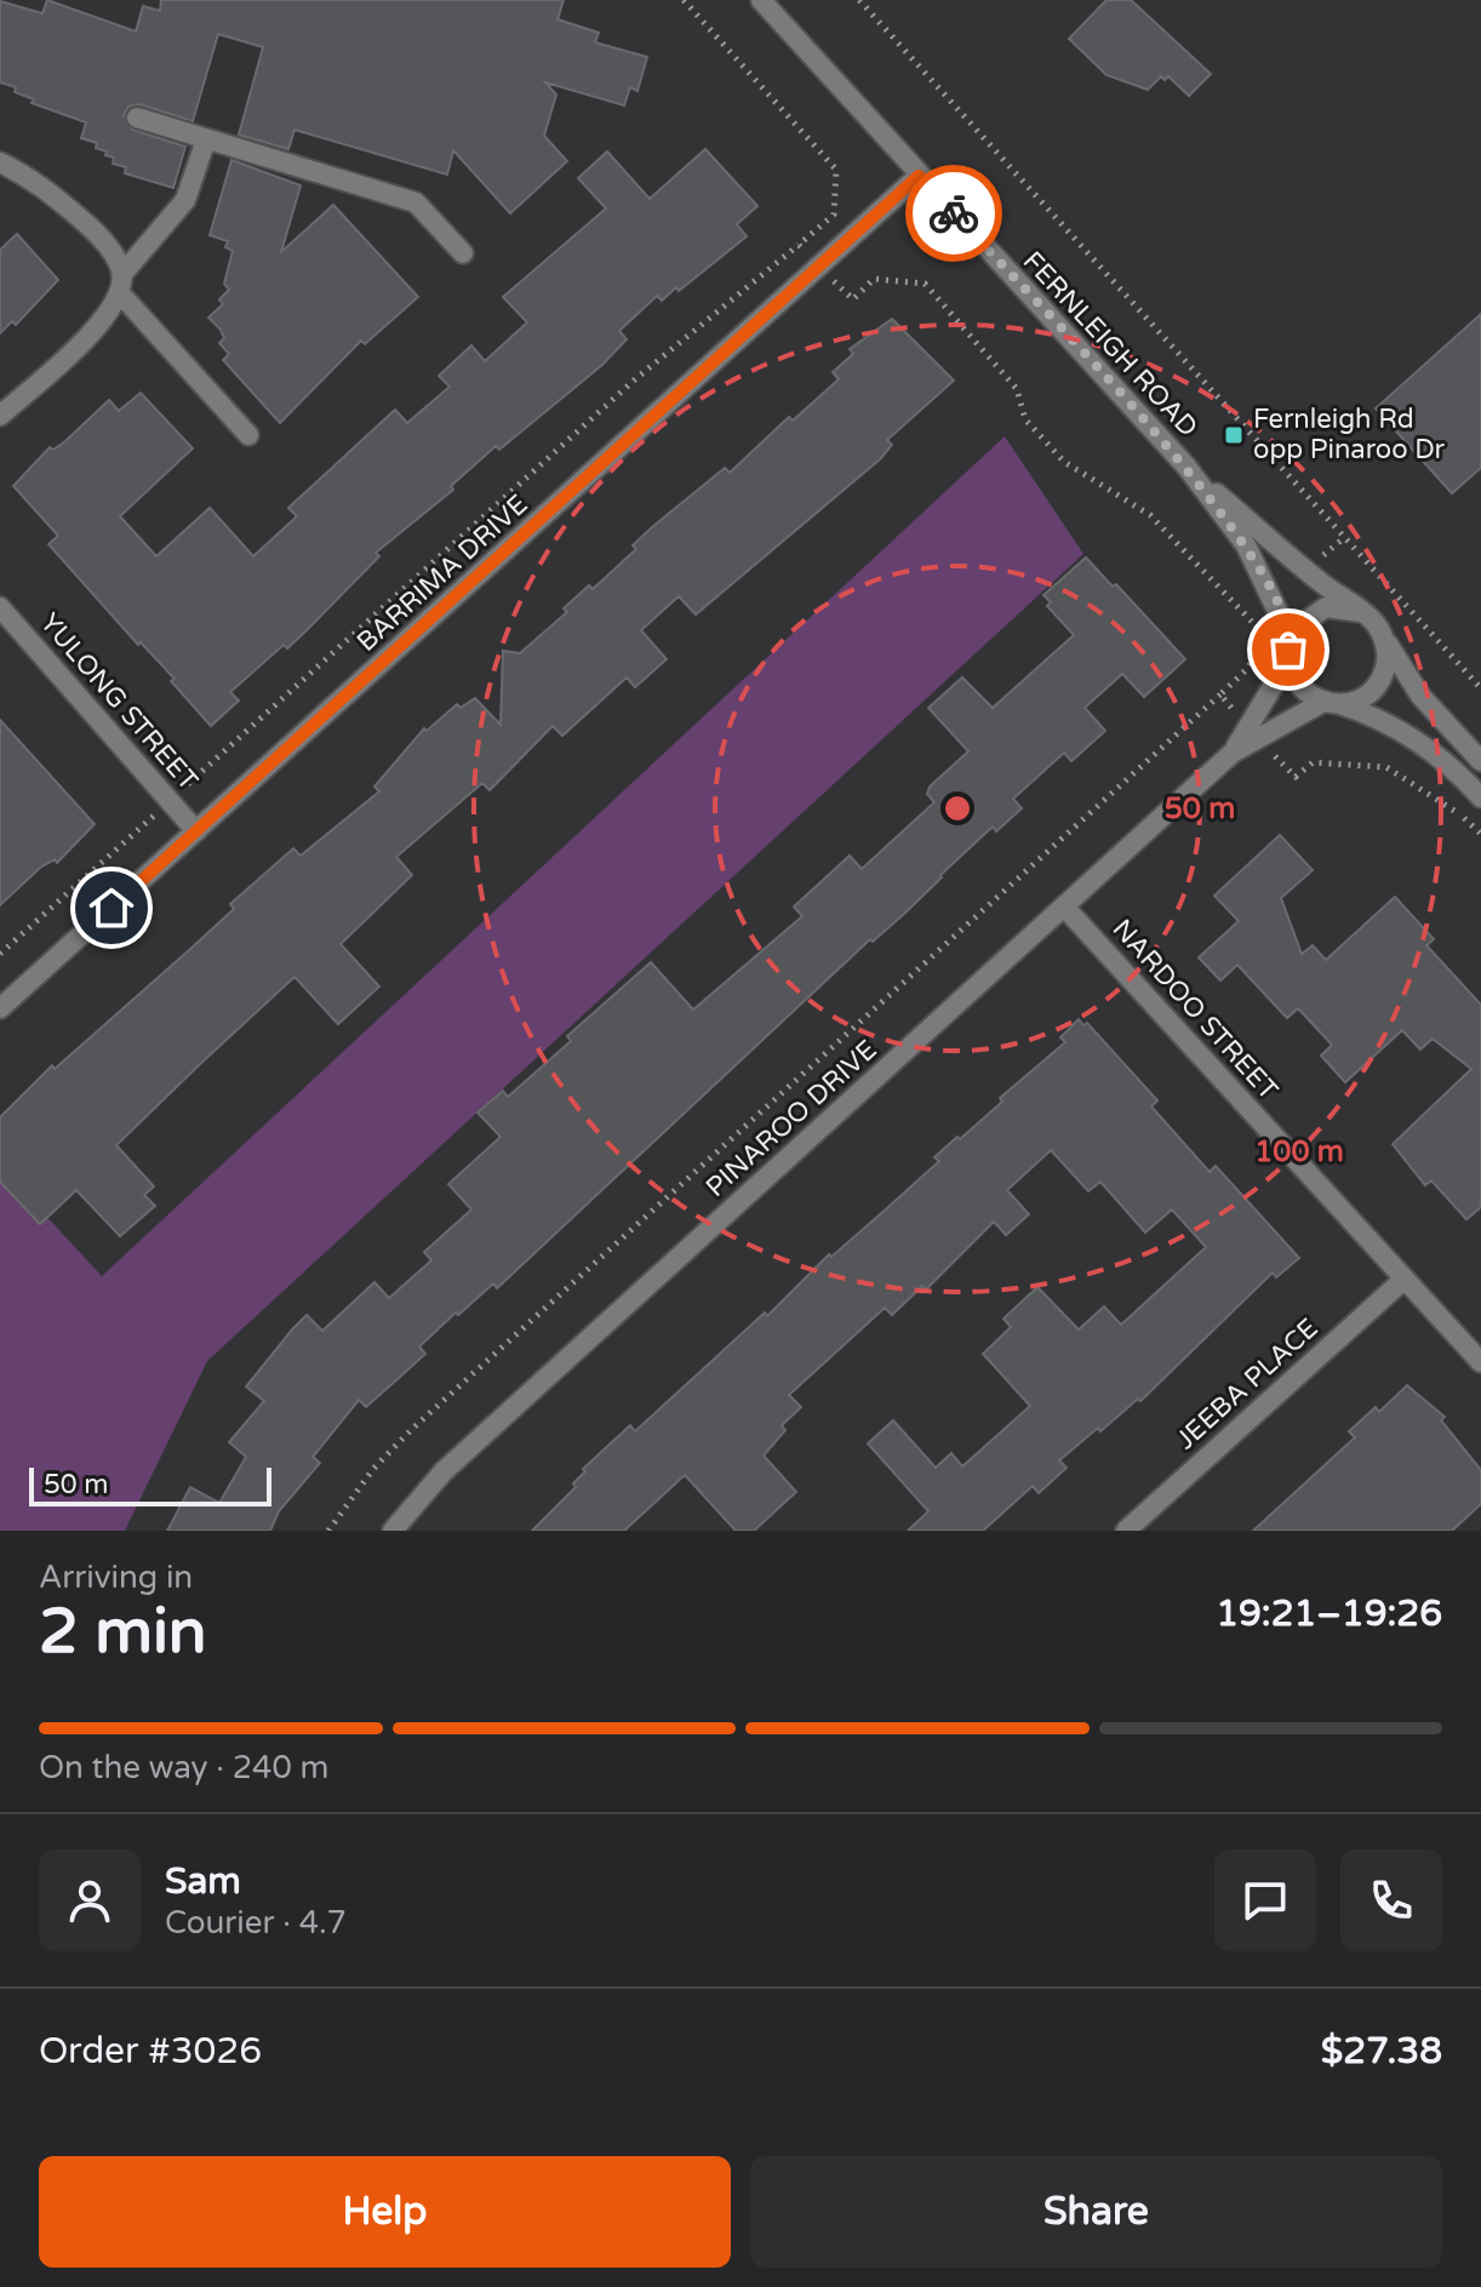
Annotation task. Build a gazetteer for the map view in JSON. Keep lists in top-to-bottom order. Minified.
{"streets":{"street":["FERNLEIGH ROAD","BARRIMA DRIVE","YULONG STREET","NARDOO STREET","PINAROO DRIVE","JEEBA PLACE"]},"crossings":[["FERNLEIGH ROAD","BARRIMA DRIVE"],["FERNLEIGH ROAD","PINAROO DRIVE"],["BARRIMA DRIVE","YULONG STREET"],["NARDOO STREET","PINAROO DRIVE"],["NARDOO STREET","JEEBA PLACE"]],"places":{"transit":["Fernleigh Rd opp Pinaroo Dr"]},"scale_bar":"50 m","page":{"scale":"50 m","heading":["2 min","Arriving in","19:21–19:26"],"panel":["Sam","Courier · 4.7","Order #3026","$27.38"],"bar":"On the way · 240 m","buttons":["Help","Share"]},"rings":["50 m","100 m"]}
